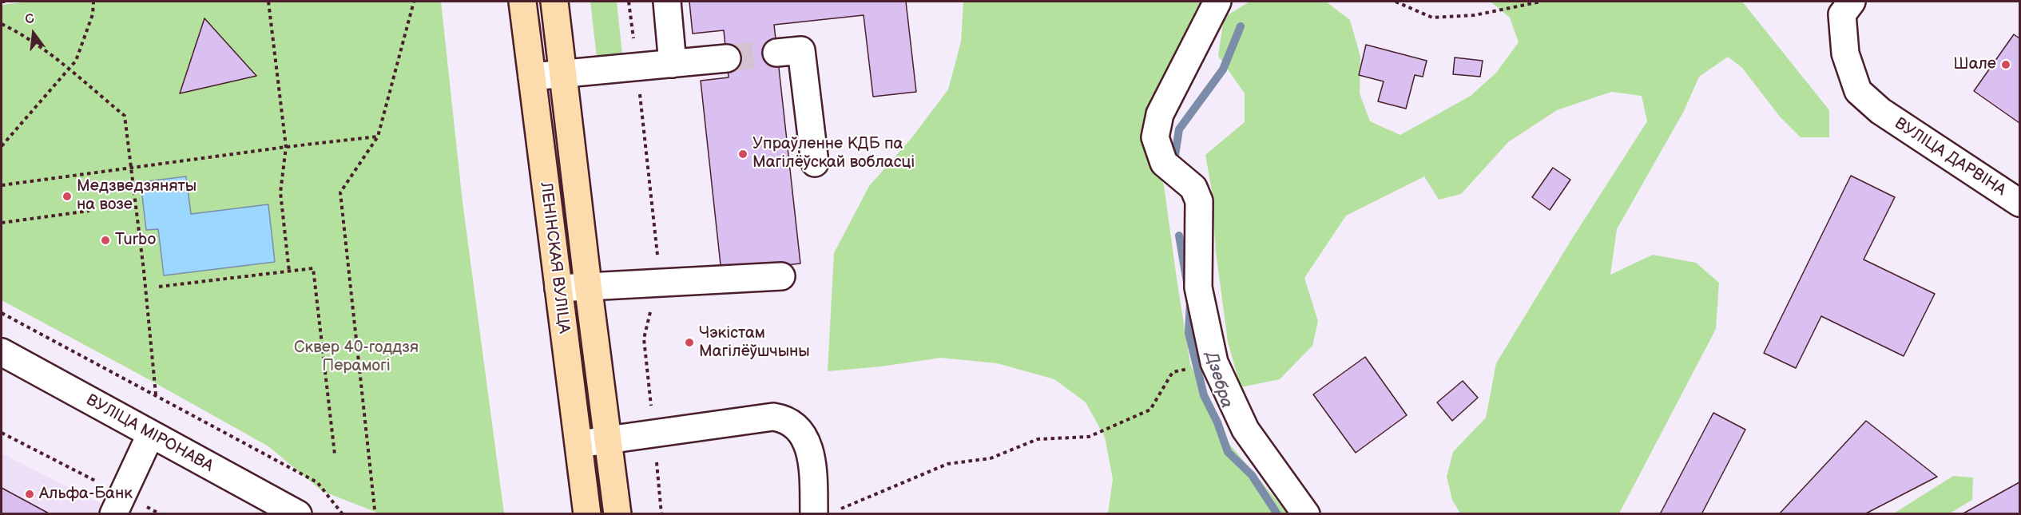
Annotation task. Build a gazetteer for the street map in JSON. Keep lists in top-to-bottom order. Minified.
{"streets":{"main road":["ЛЕНІНСКАЯ ВУЛІЦА"],"street":["ВУЛІЦА ДАРВІНА","ВУЛІЦА МІРОНАВА"]},"water":["Дзебра"],"parks":["Сквер 40-годдзя Перамогі"],"places":["Шале","Упраўленне КДБ па Магілёўскай вобласці","Медзведзяняты на возе","Turbo","Чэкістам Магілёўшчыны","Альфа-Банк"],"north":"top"}
